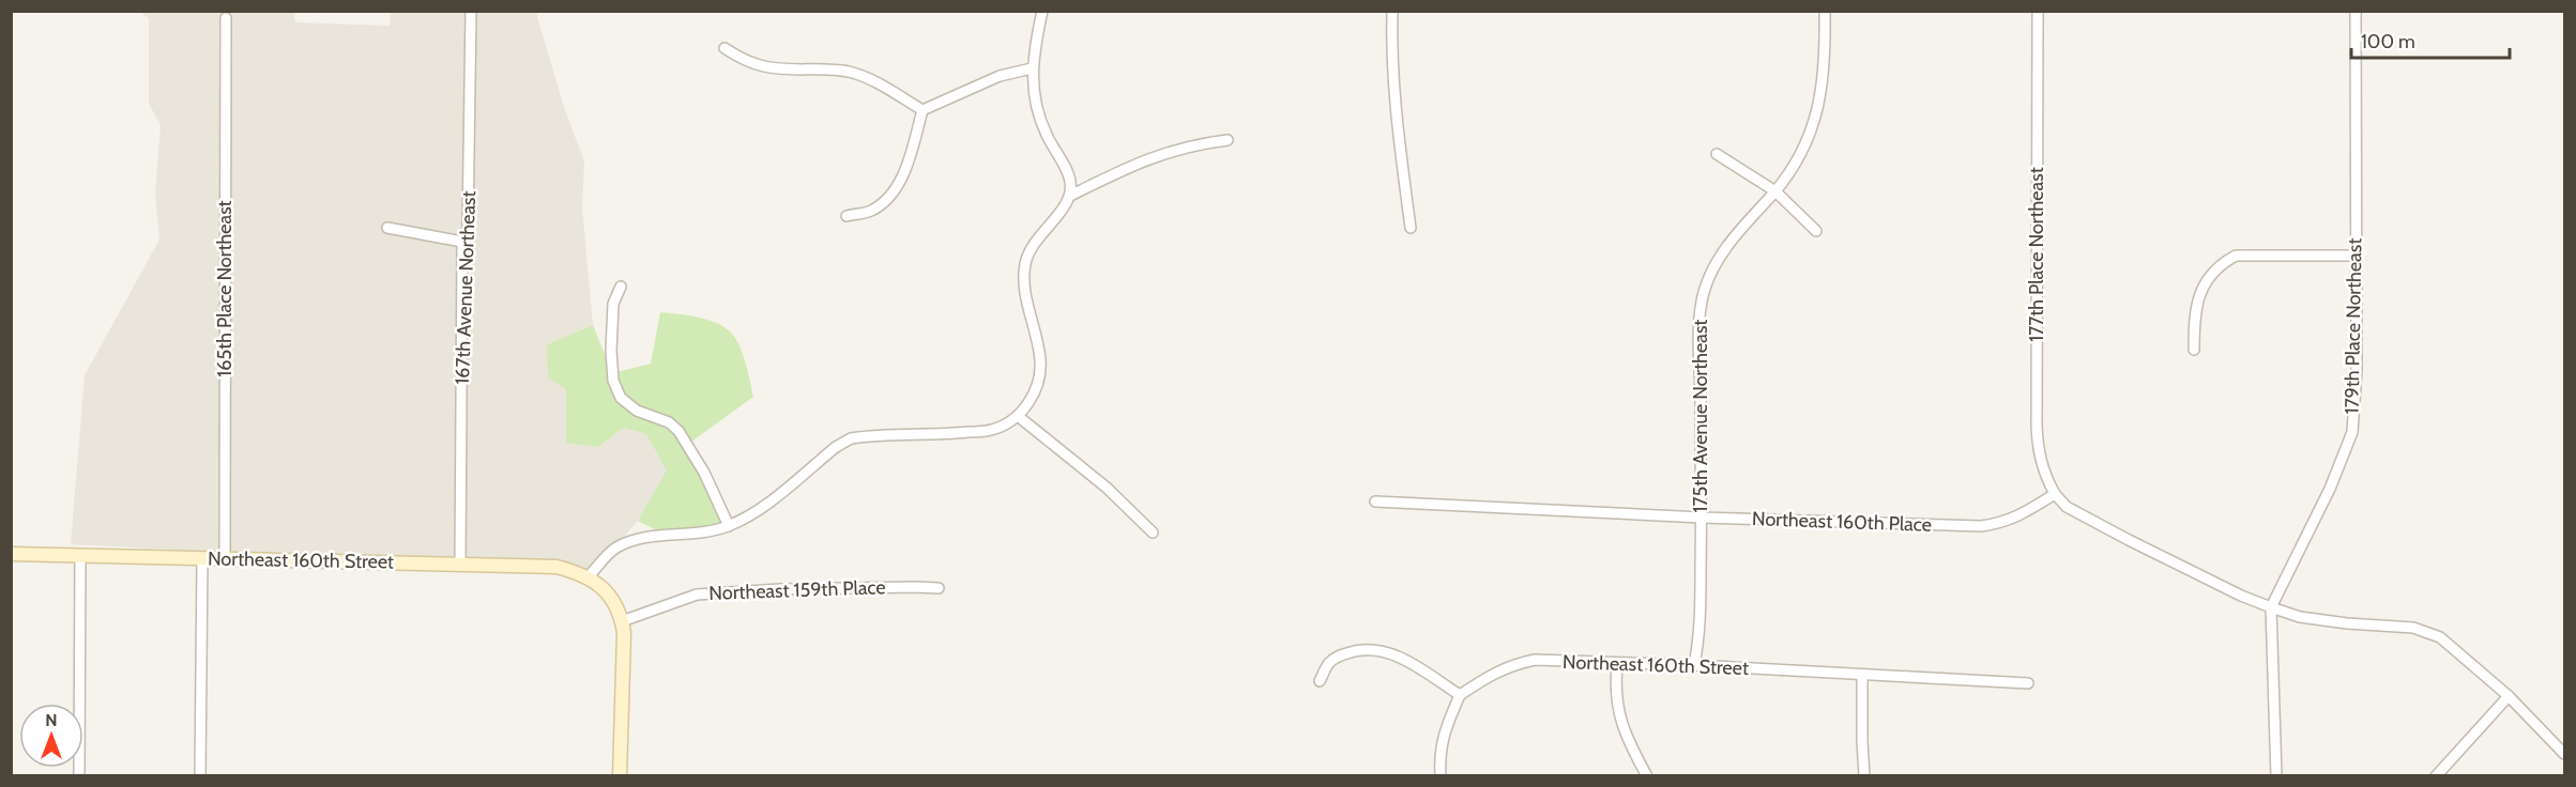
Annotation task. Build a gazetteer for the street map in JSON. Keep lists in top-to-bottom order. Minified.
{"streets":{"street":["177th Place Northeast","167th Avenue Northeast","165th Place Northeast","179th Place Northeast","175th Avenue Northeast","Northeast 160th Place","Northeast 160th Street","Northeast 159th Place"]},"crossings":[["177th Place Northeast","Northeast 160th Place"],["167th Avenue Northeast","Northeast 160th Street"],["165th Place Northeast","Northeast 160th Street"],["175th Avenue Northeast","Northeast 160th Place"],["175th Avenue Northeast","Northeast 160th Street"]],"scale_bar":"100 m","north":"top"}
